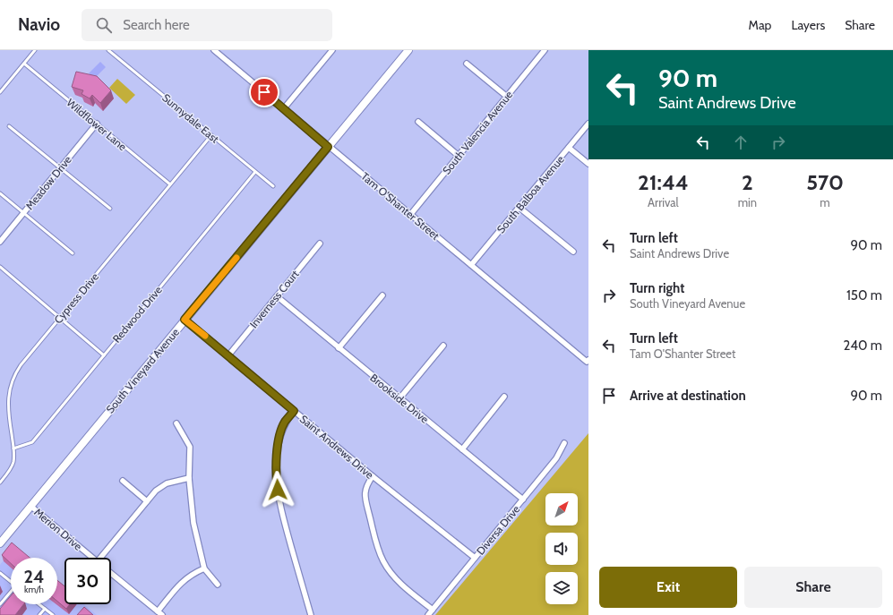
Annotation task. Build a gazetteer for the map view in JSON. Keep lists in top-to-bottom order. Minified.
{"streets":{"main road":["South Vineyard Avenue"],"street":["South Valencia Avenue","Meadow Drive","South Balboa Avenue","Tam O'Shanter Street","Inverness Court","Brookside Drive","Saint Andrews Drive","Merion Drive","Diversa Drive"],"lane":["Sunnydale East","Wildflower Lane","Cypress Drive","Redwood Drive"]},"crossings":[["Sunnydale East","Cypress Drive"],["Sunnydale East","Redwood Drive"],["Wildflower Lane","Meadow Drive"],["Wildflower Lane","Cypress Drive"],["South Valencia Avenue","Tam O'Shanter Street"],["South Balboa Avenue","Tam O'Shanter Street"],["Tam O'Shanter Street","South Vineyard Avenue"],["Cypress Drive","Redwood Drive"],["Inverness Court","Brookside Drive"],["Inverness Court","Saint Andrews Drive"],["South Vineyard Avenue","Saint Andrews Drive"],["South Vineyard Avenue","Merion Drive"],["Brookside Drive","Diversa Drive"],["Saint Andrews Drive","Diversa Drive"]],"north":"top right","page":{"header":"Navio","search":"Search here","nav":["Map","Layers","Share"],"turn":["90 m","Saint Andrews Drive"],"eta":["21:44","Arrival","2","min","570","m"],"list":[{"name":"Turn left","note":"Saint Andrews Drive","value":"90 m"},{"name":"Turn right","note":"South Vineyard Avenue","value":"150 m"},{"name":"Turn left","note":"Tam O'Shanter Street","value":"240 m"},{"name":"Arrive at destination","value":"90 m"}],"speed":"24 km/h","limit":"30","buttons":["Exit","Share"]}}
